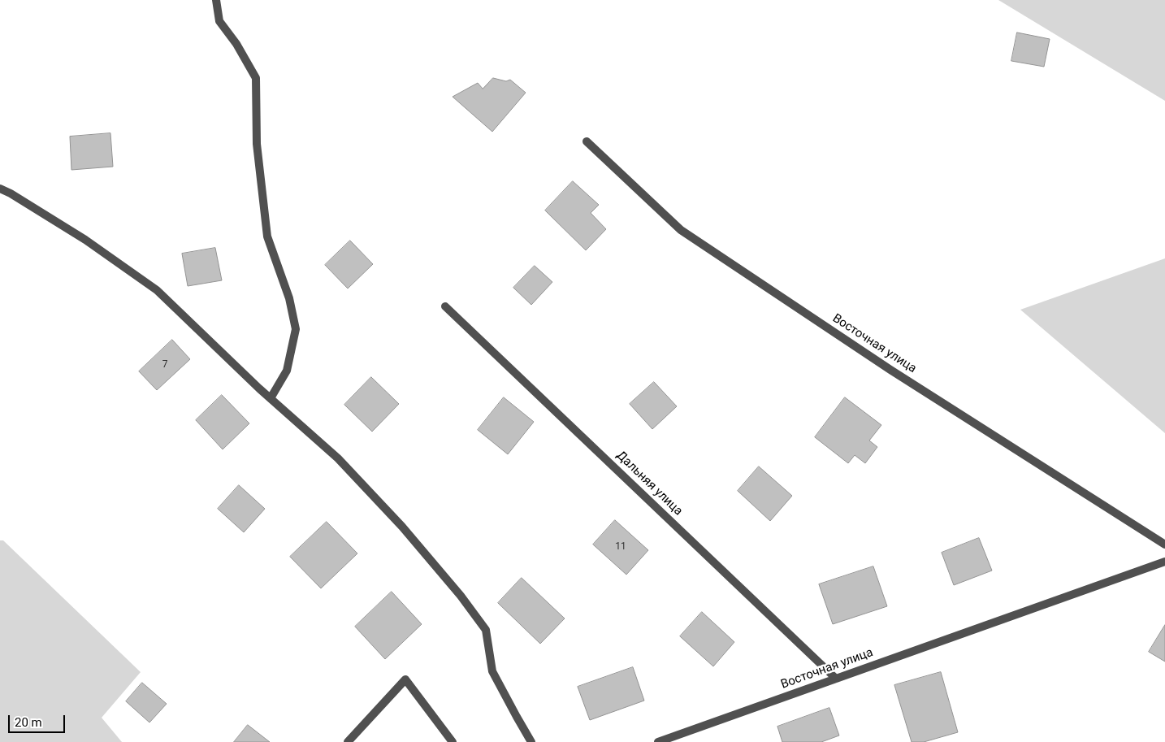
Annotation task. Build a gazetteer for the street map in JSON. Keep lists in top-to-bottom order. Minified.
{"streets":{"street":["Восточная улица","Дальняя улица"]},"crossings":[["Восточная улица","Дальняя улица"]],"house_numbers":["7","11"],"scale_bar":"20 m"}
